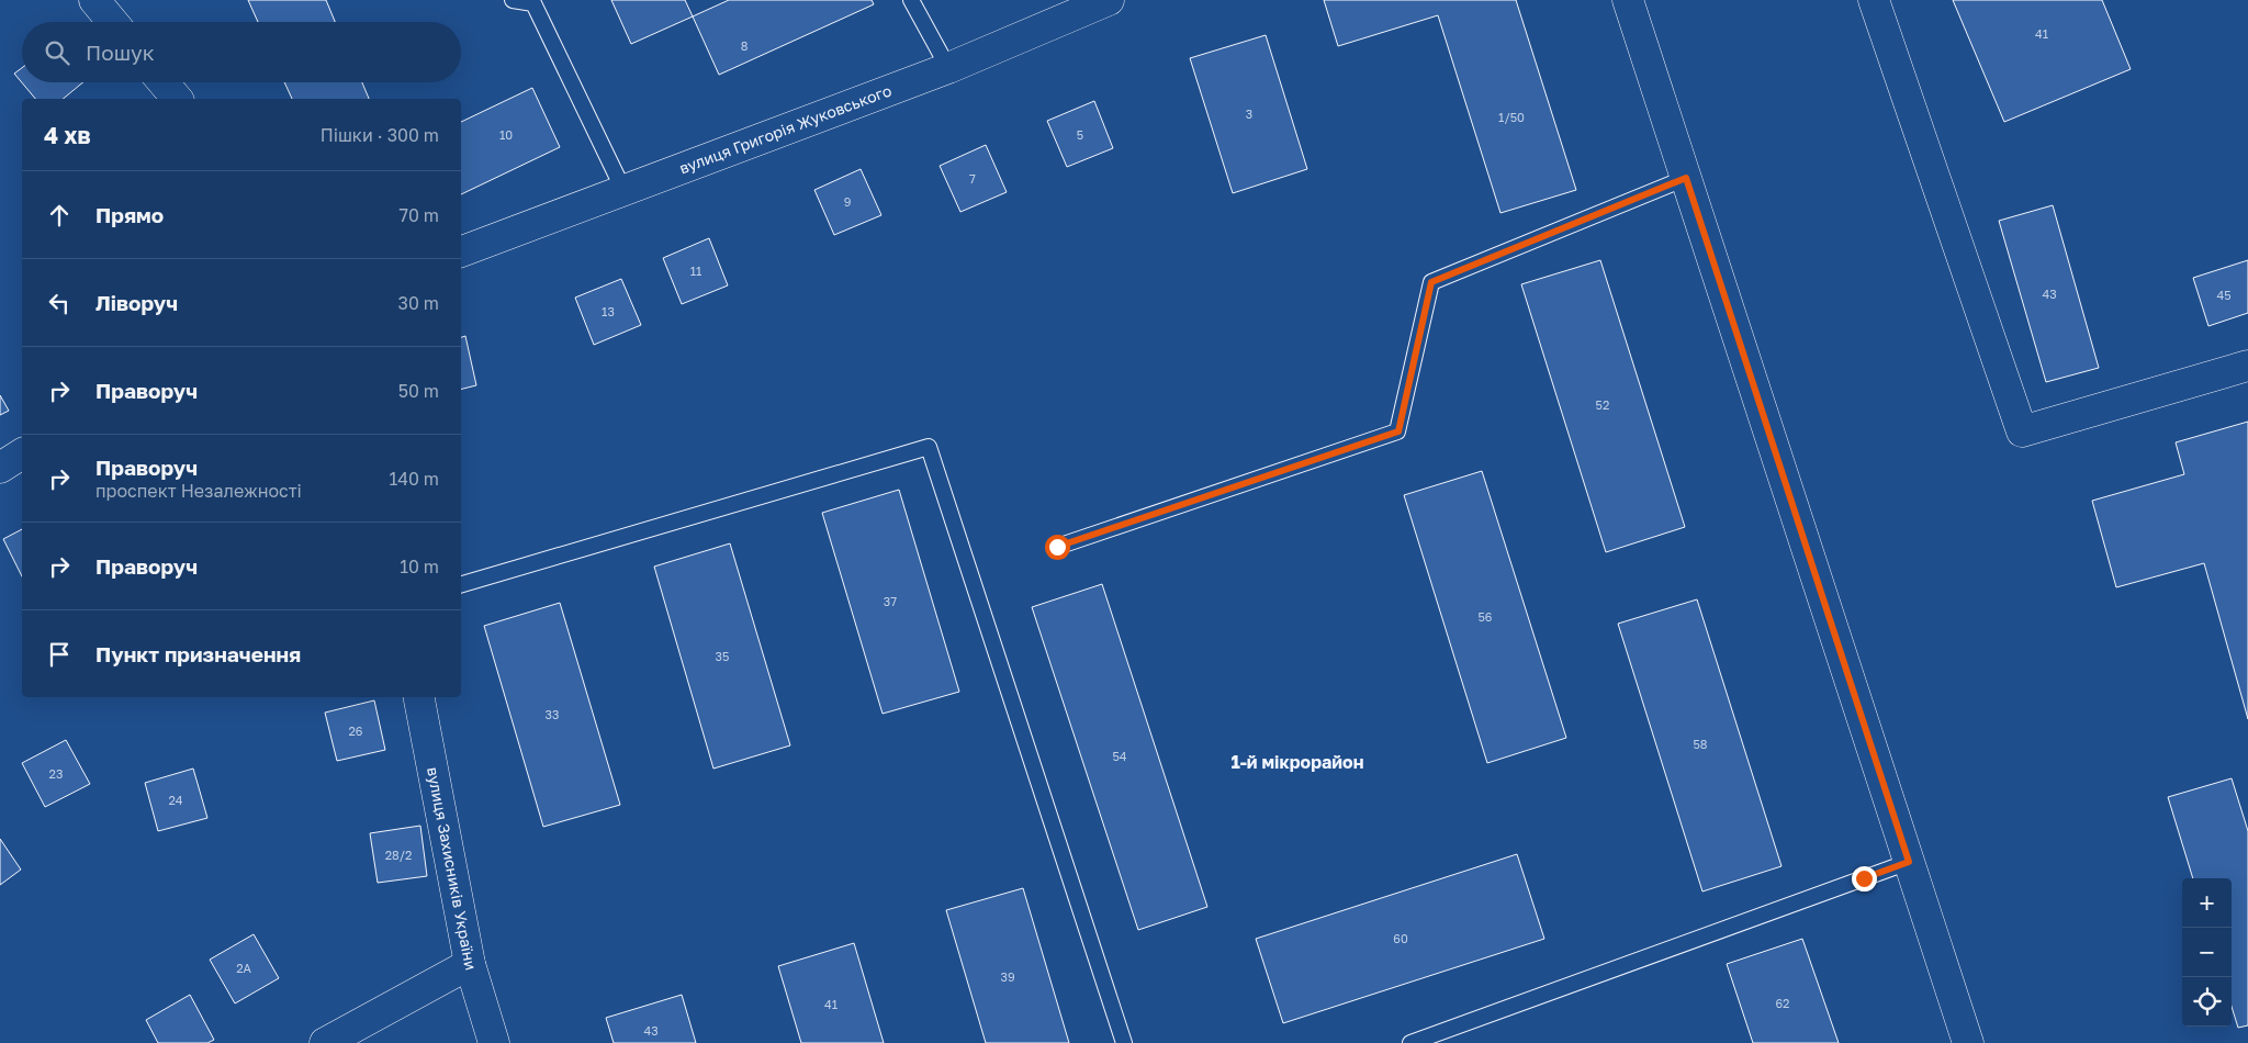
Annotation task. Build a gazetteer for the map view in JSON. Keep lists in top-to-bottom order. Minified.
{"streets":{"street":["вулиця Григорія Жуковського","вулиця Захисників України"]},"districts":["1-й мікрорайон"],"house_numbers":["41","8","3","1/50","10","5","7","9","11","43","45","13","52","37","56","35","33","26","58","54","23","24","28/2","60","2А","39","62","41","43"],"page":{"search":"Пошук","heading":["4 хв","Пішки · 300 m"],"list":[["Прямо","70 m"],["Ліворуч","30 m"],["Праворуч","50 m"],["Праворуч","проспект Незалежності","140 m"],["Праворуч","10 m"],"Пункт призначення"],"map_buttons":["+","−"]}}
